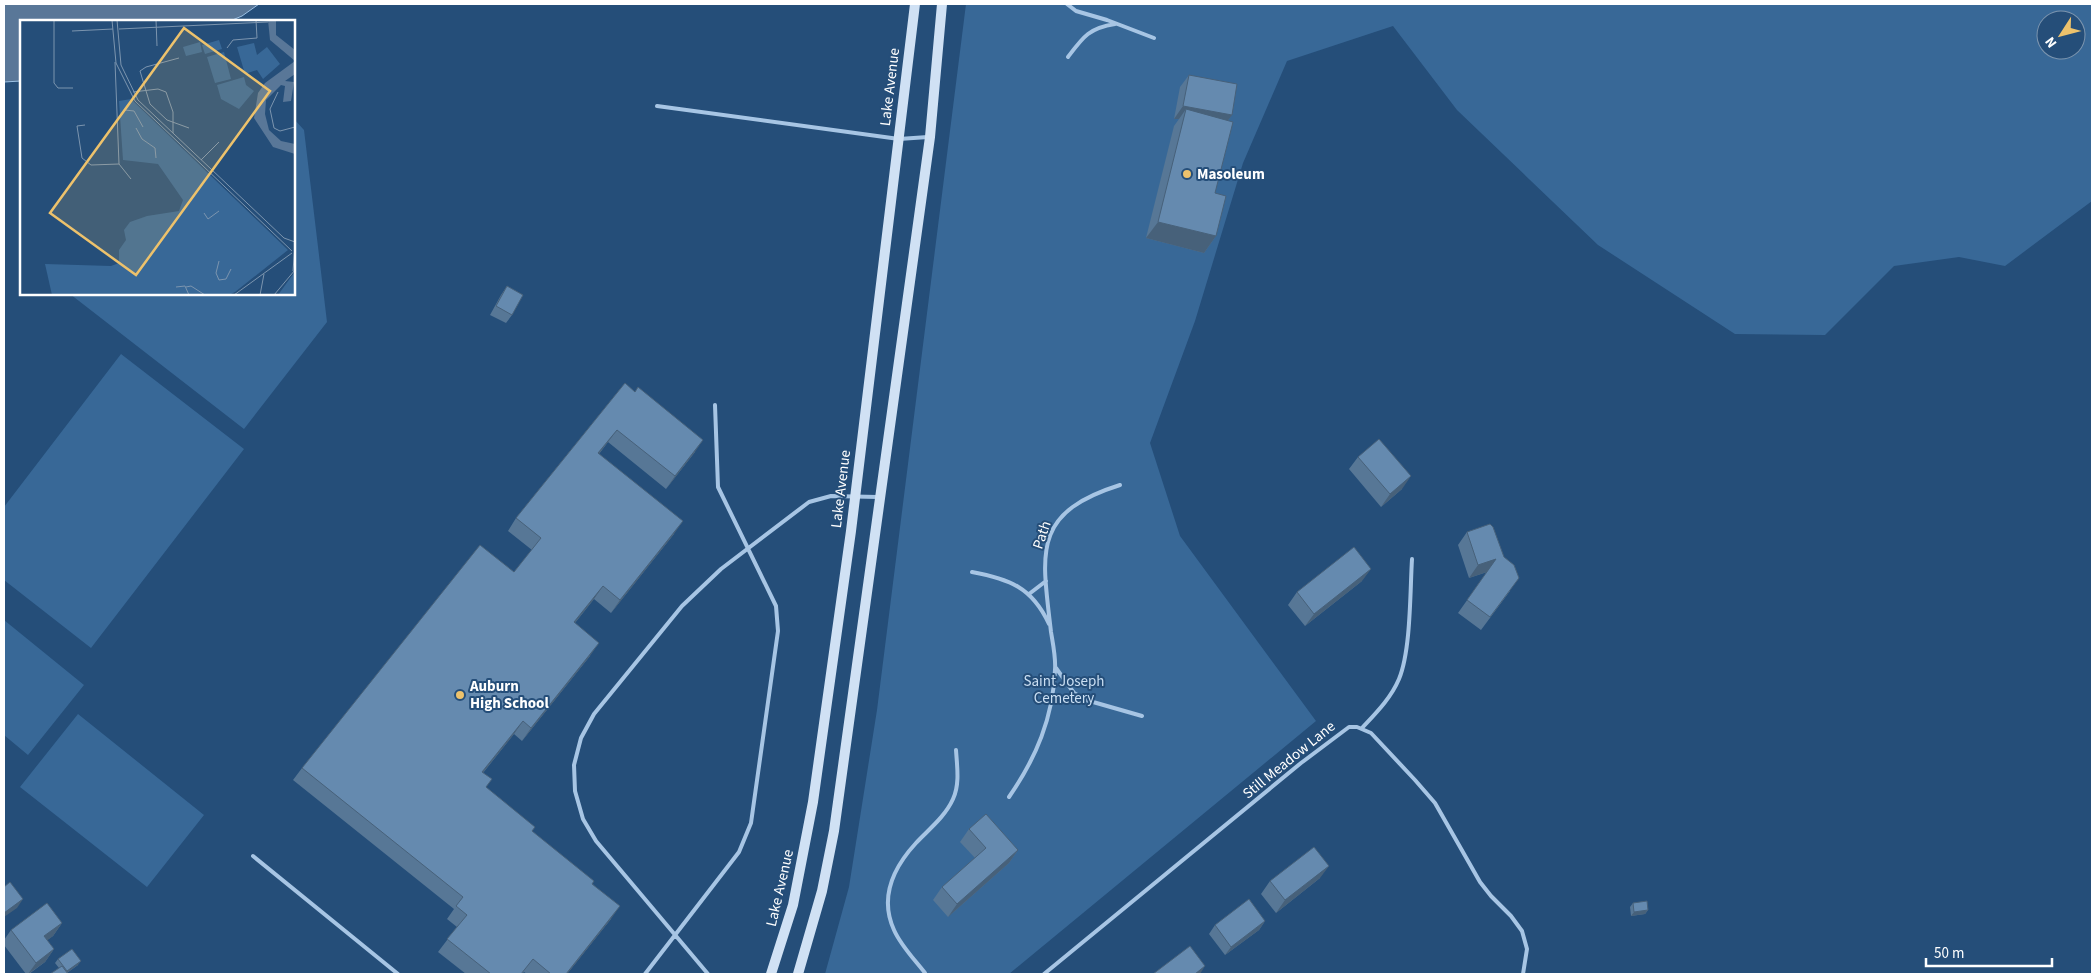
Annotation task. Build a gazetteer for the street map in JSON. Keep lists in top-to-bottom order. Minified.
{"streets":{"main road":["Lake Avenue"],"lane":["Path","Still Meadow Lane"]},"parks":["Saint Joseph Cemetery"],"places":["Masoleum","Auburn High School"],"scale_bar":"50 m","north":"bottom left"}
